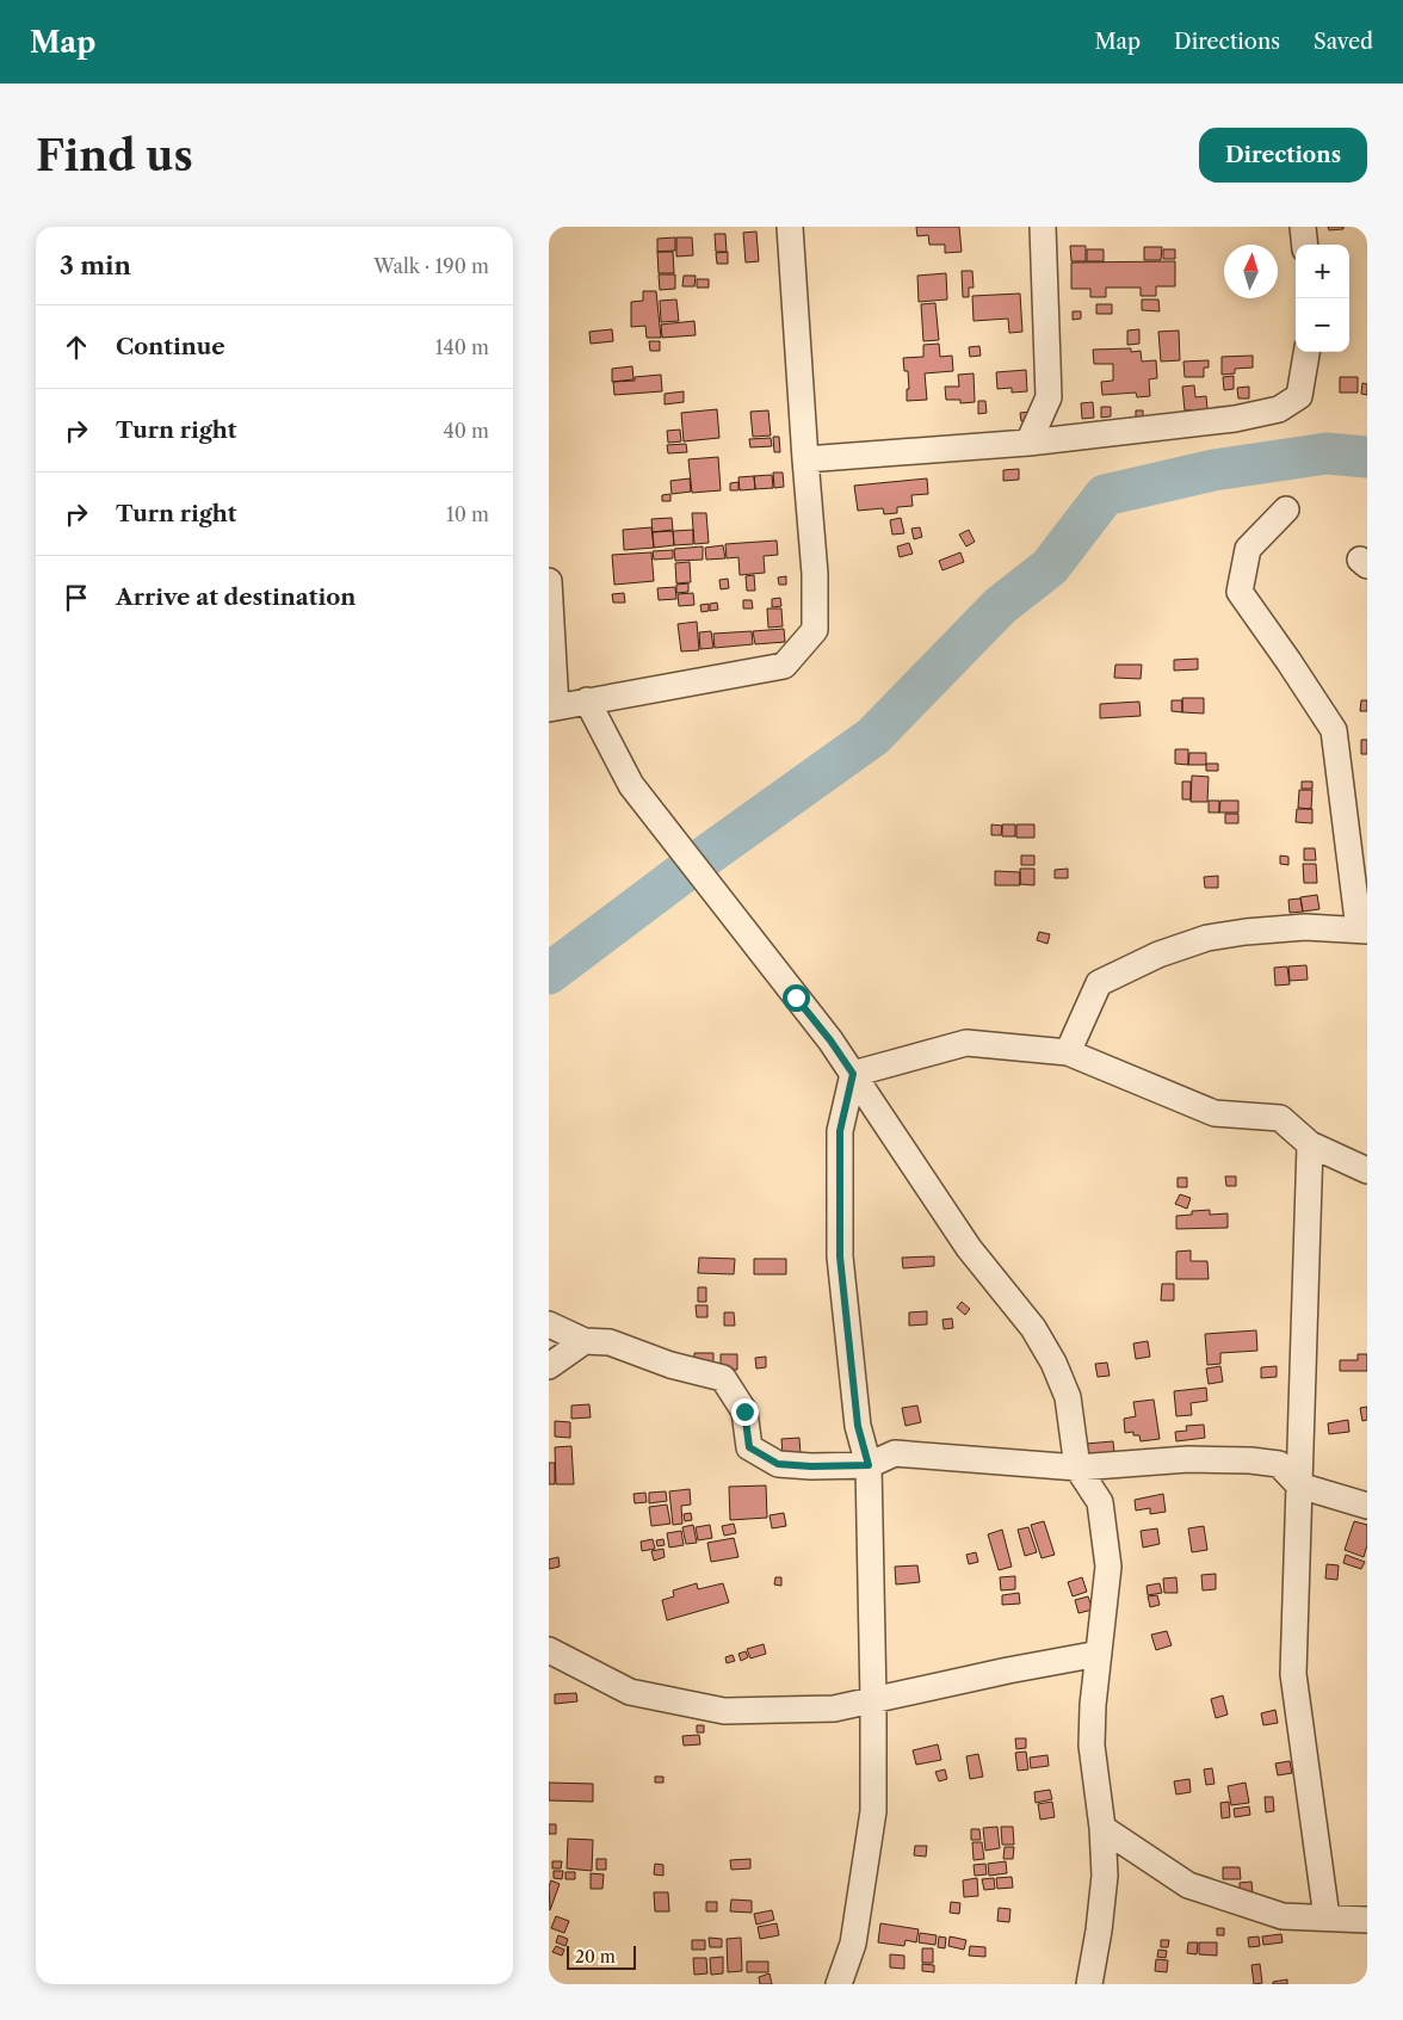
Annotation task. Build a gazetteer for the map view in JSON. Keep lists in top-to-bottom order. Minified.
{"scale_bar":"20 m","north":"top","page":{"header":"Map","nav":["Map","Directions","Saved"],"buttons":"Directions","title":"Find us","heading":["3 min","Walk · 190 m"],"map_buttons":["+","−"],"list":[["Continue","140 m"],["Turn right","40 m"],["Turn right","10 m"],"Arrive at destination"],"scale":"20 m"}}
